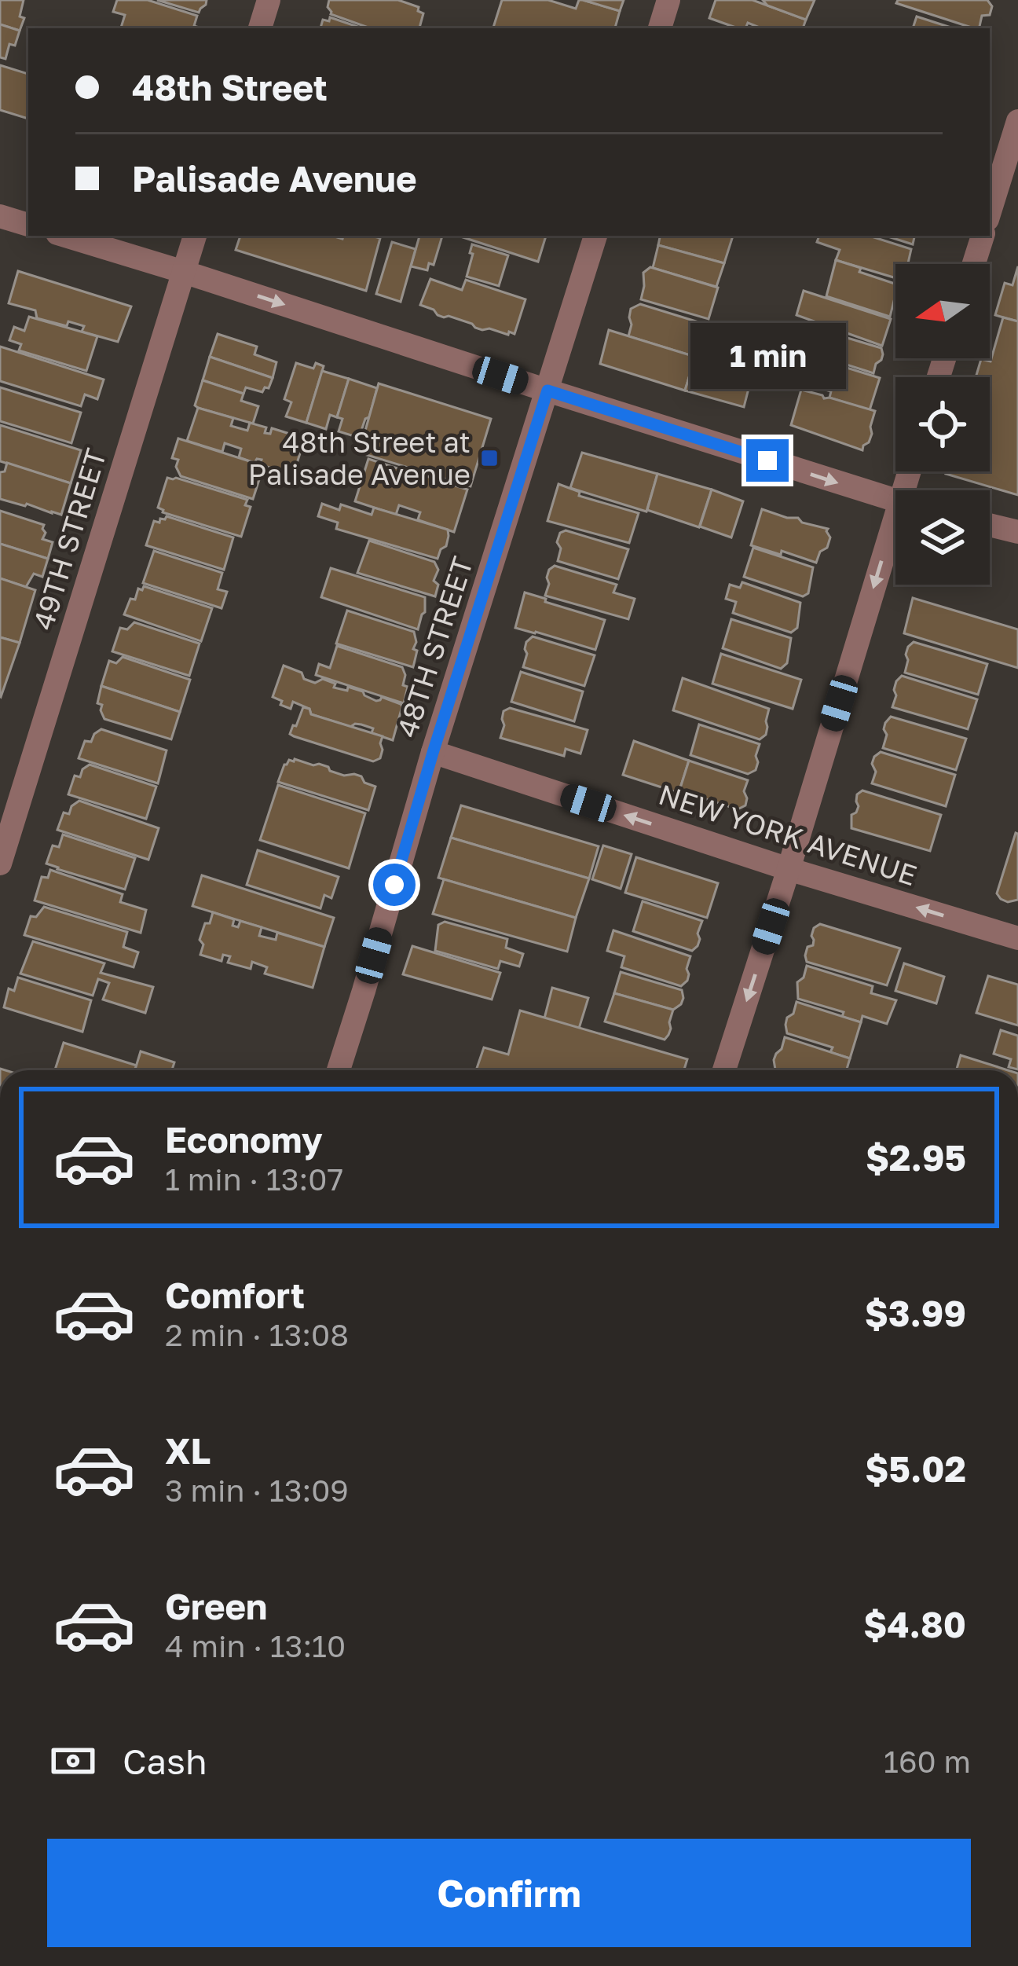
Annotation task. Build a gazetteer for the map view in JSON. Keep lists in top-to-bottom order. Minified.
{"streets":{"street":["49TH STREET","48TH STREET","NEW YORK AVENUE"]},"crossings":[["48TH STREET","NEW YORK AVENUE"]],"one_way":["NEW YORK AVENUE"],"places":{"transit":["48th Street at Palisade Avenue"]},"north":"left","page":{"banner":["48th Street","Palisade Avenue"],"bubble":"1 min","list":[{"name":"Economy","note":"1 min · 13:07","value":"$2.95"},{"name":"Comfort","note":"2 min · 13:08","value":"$3.99"},{"name":"XL","note":"3 min · 13:09","value":"$5.02"},{"name":"Green","note":"4 min · 13:10","value":"$4.80"}],"pay":["Cash","160 m"],"buttons":"Confirm"}}
